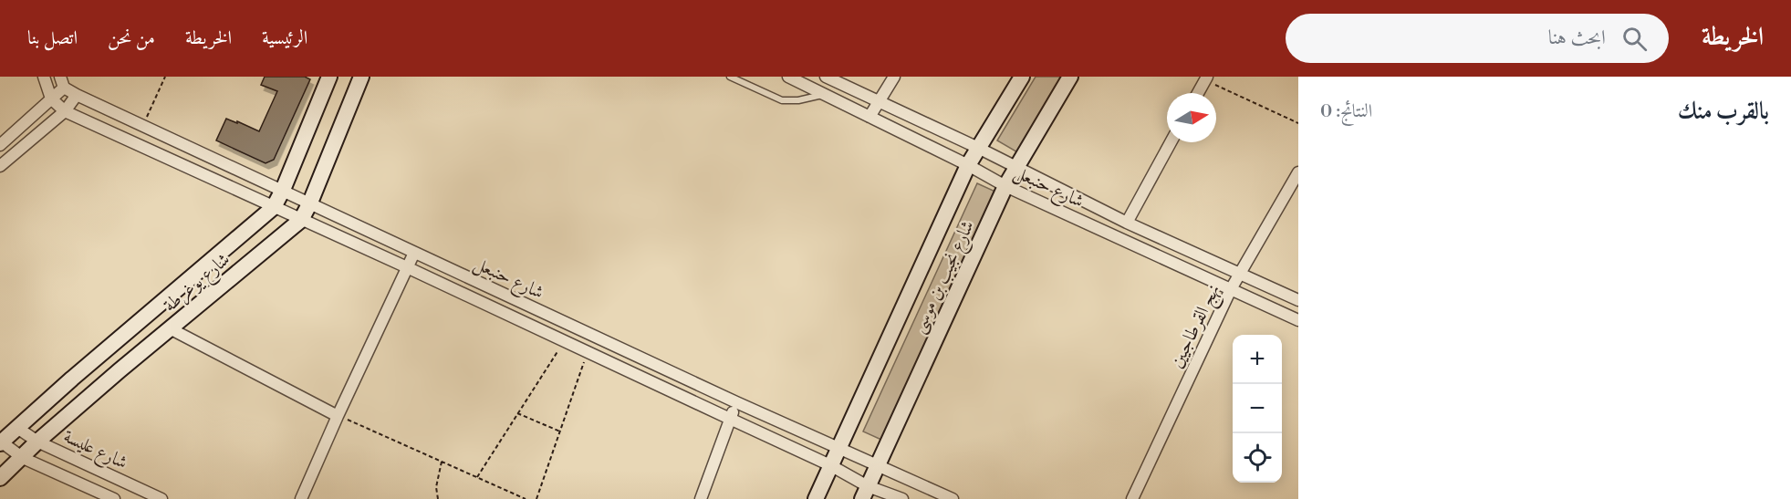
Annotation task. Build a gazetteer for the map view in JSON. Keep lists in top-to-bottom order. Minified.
{"streets":{"street":["شارع حنبعل","شارع نجيب بن موسى","شارع يوغرطة","نهج القرطاجيين","شارع عليسة"]},"crossings":[["شارع حنبعل","شارع نجيب بن موسى"],["شارع حنبعل","شارع يوغرطة"],["شارع حنبعل","نهج القرطاجيين"],["شارع يوغرطة","شارع عليسة"]],"north":"right","page":{"header":"الخريطة","search":"ابحث هنا","nav":["الرئيسية","الخريطة","من نحن","اتصل بنا"],"heading":["بالقرب منك","النتائج: 0"],"map_buttons":["+","−"]}}
